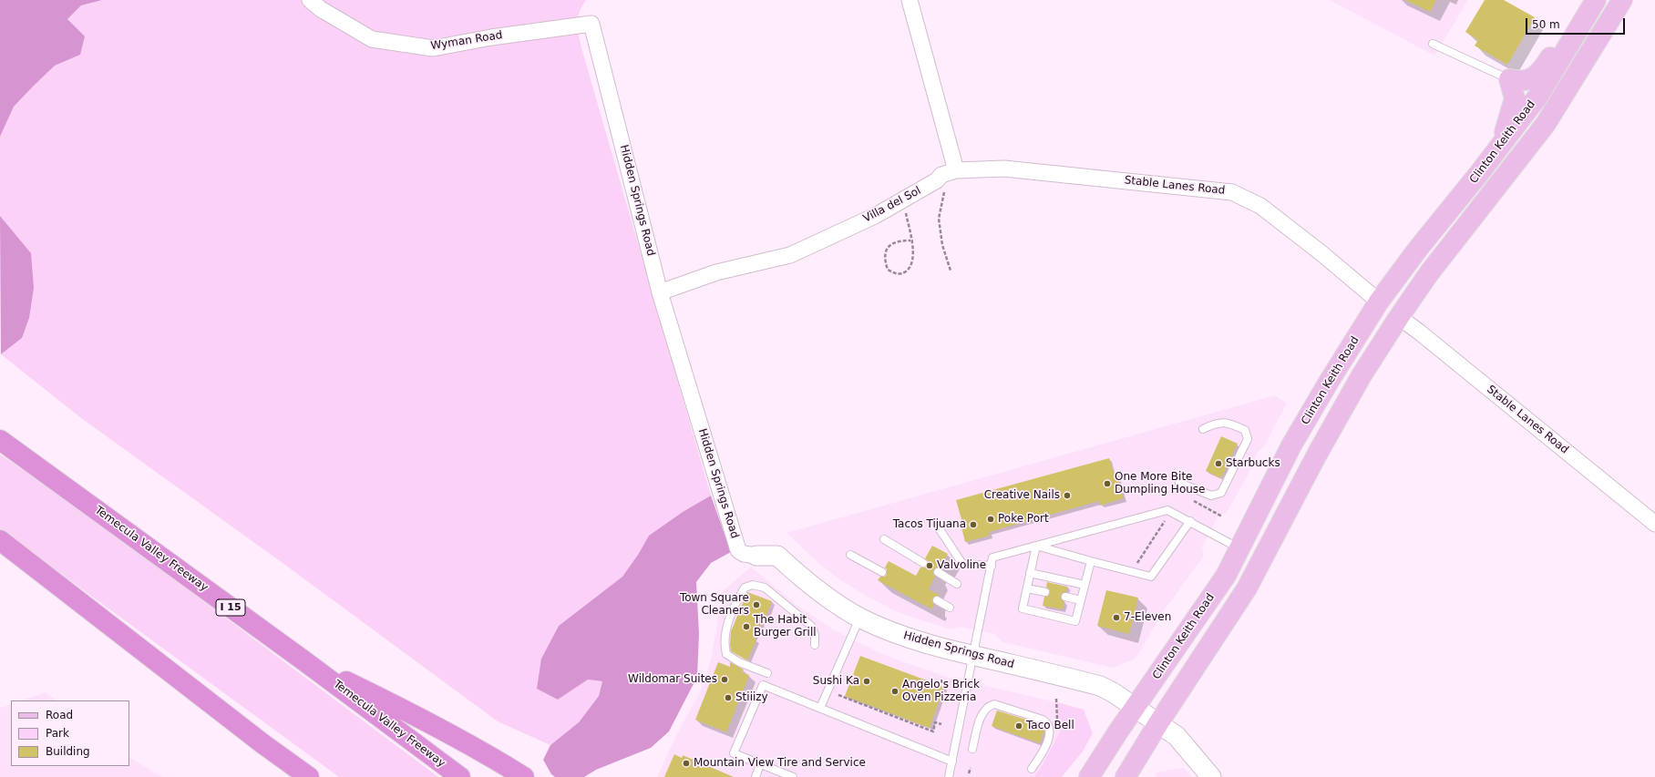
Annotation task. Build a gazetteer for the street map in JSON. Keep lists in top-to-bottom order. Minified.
{"streets":{"highway":["Temecula Valley Freeway","I 15"],"main road":["Clinton Keith Road"],"street":["Wyman Road","Stable Lanes Road","Hidden Springs Road","Villa del Sol"]},"crossings":[["Wyman Road","Hidden Springs Road"],["Clinton Keith Road","Stable Lanes Road"],["Clinton Keith Road","Hidden Springs Road"],["Stable Lanes Road","Villa del Sol"],["Hidden Springs Road","Villa del Sol"]],"places":["Starbucks","One More Bite Dumpling House","Creative Nails","Poke Port","Tacos Tijuana","Valvoline","Town Square Cleaners","7-Eleven","The Habit Burger Grill","Wildomar Suites","Sushi Ka","Angelo's Brick Oven Pizzeria","Stiiizy","Taco Bell","Mountain View Tire and Service"],"legend":["Road","Park","Building"],"scale_bar":"50 m"}
